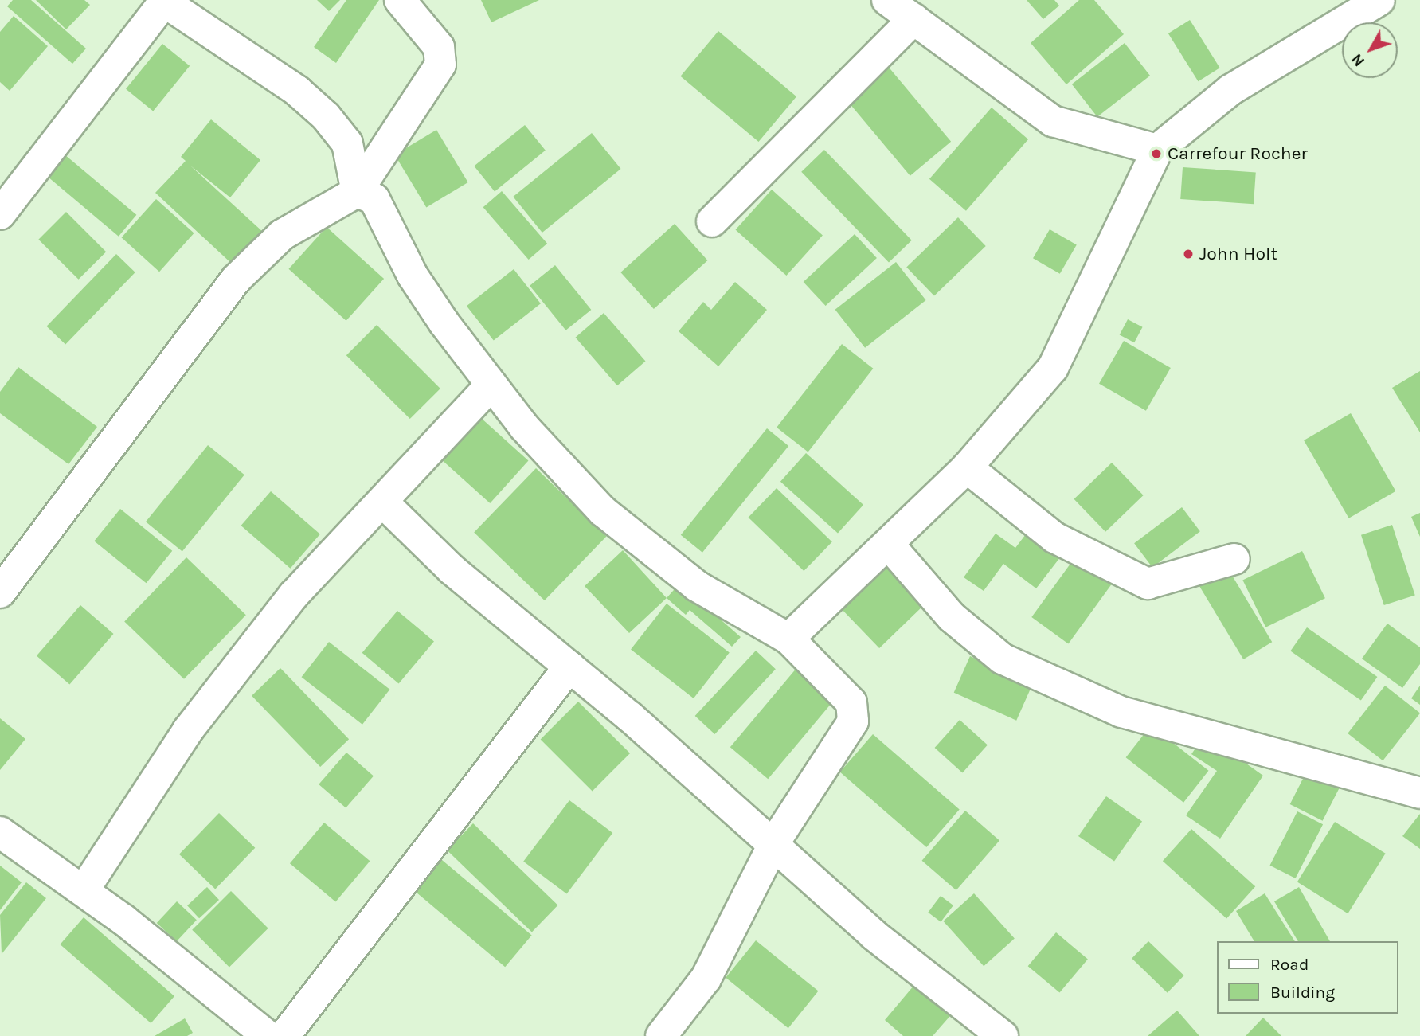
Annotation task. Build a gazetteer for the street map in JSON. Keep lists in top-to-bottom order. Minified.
{"places":["Carrefour Rocher","John Holt"],"legend":["Road","Building"],"north":"bottom left"}
